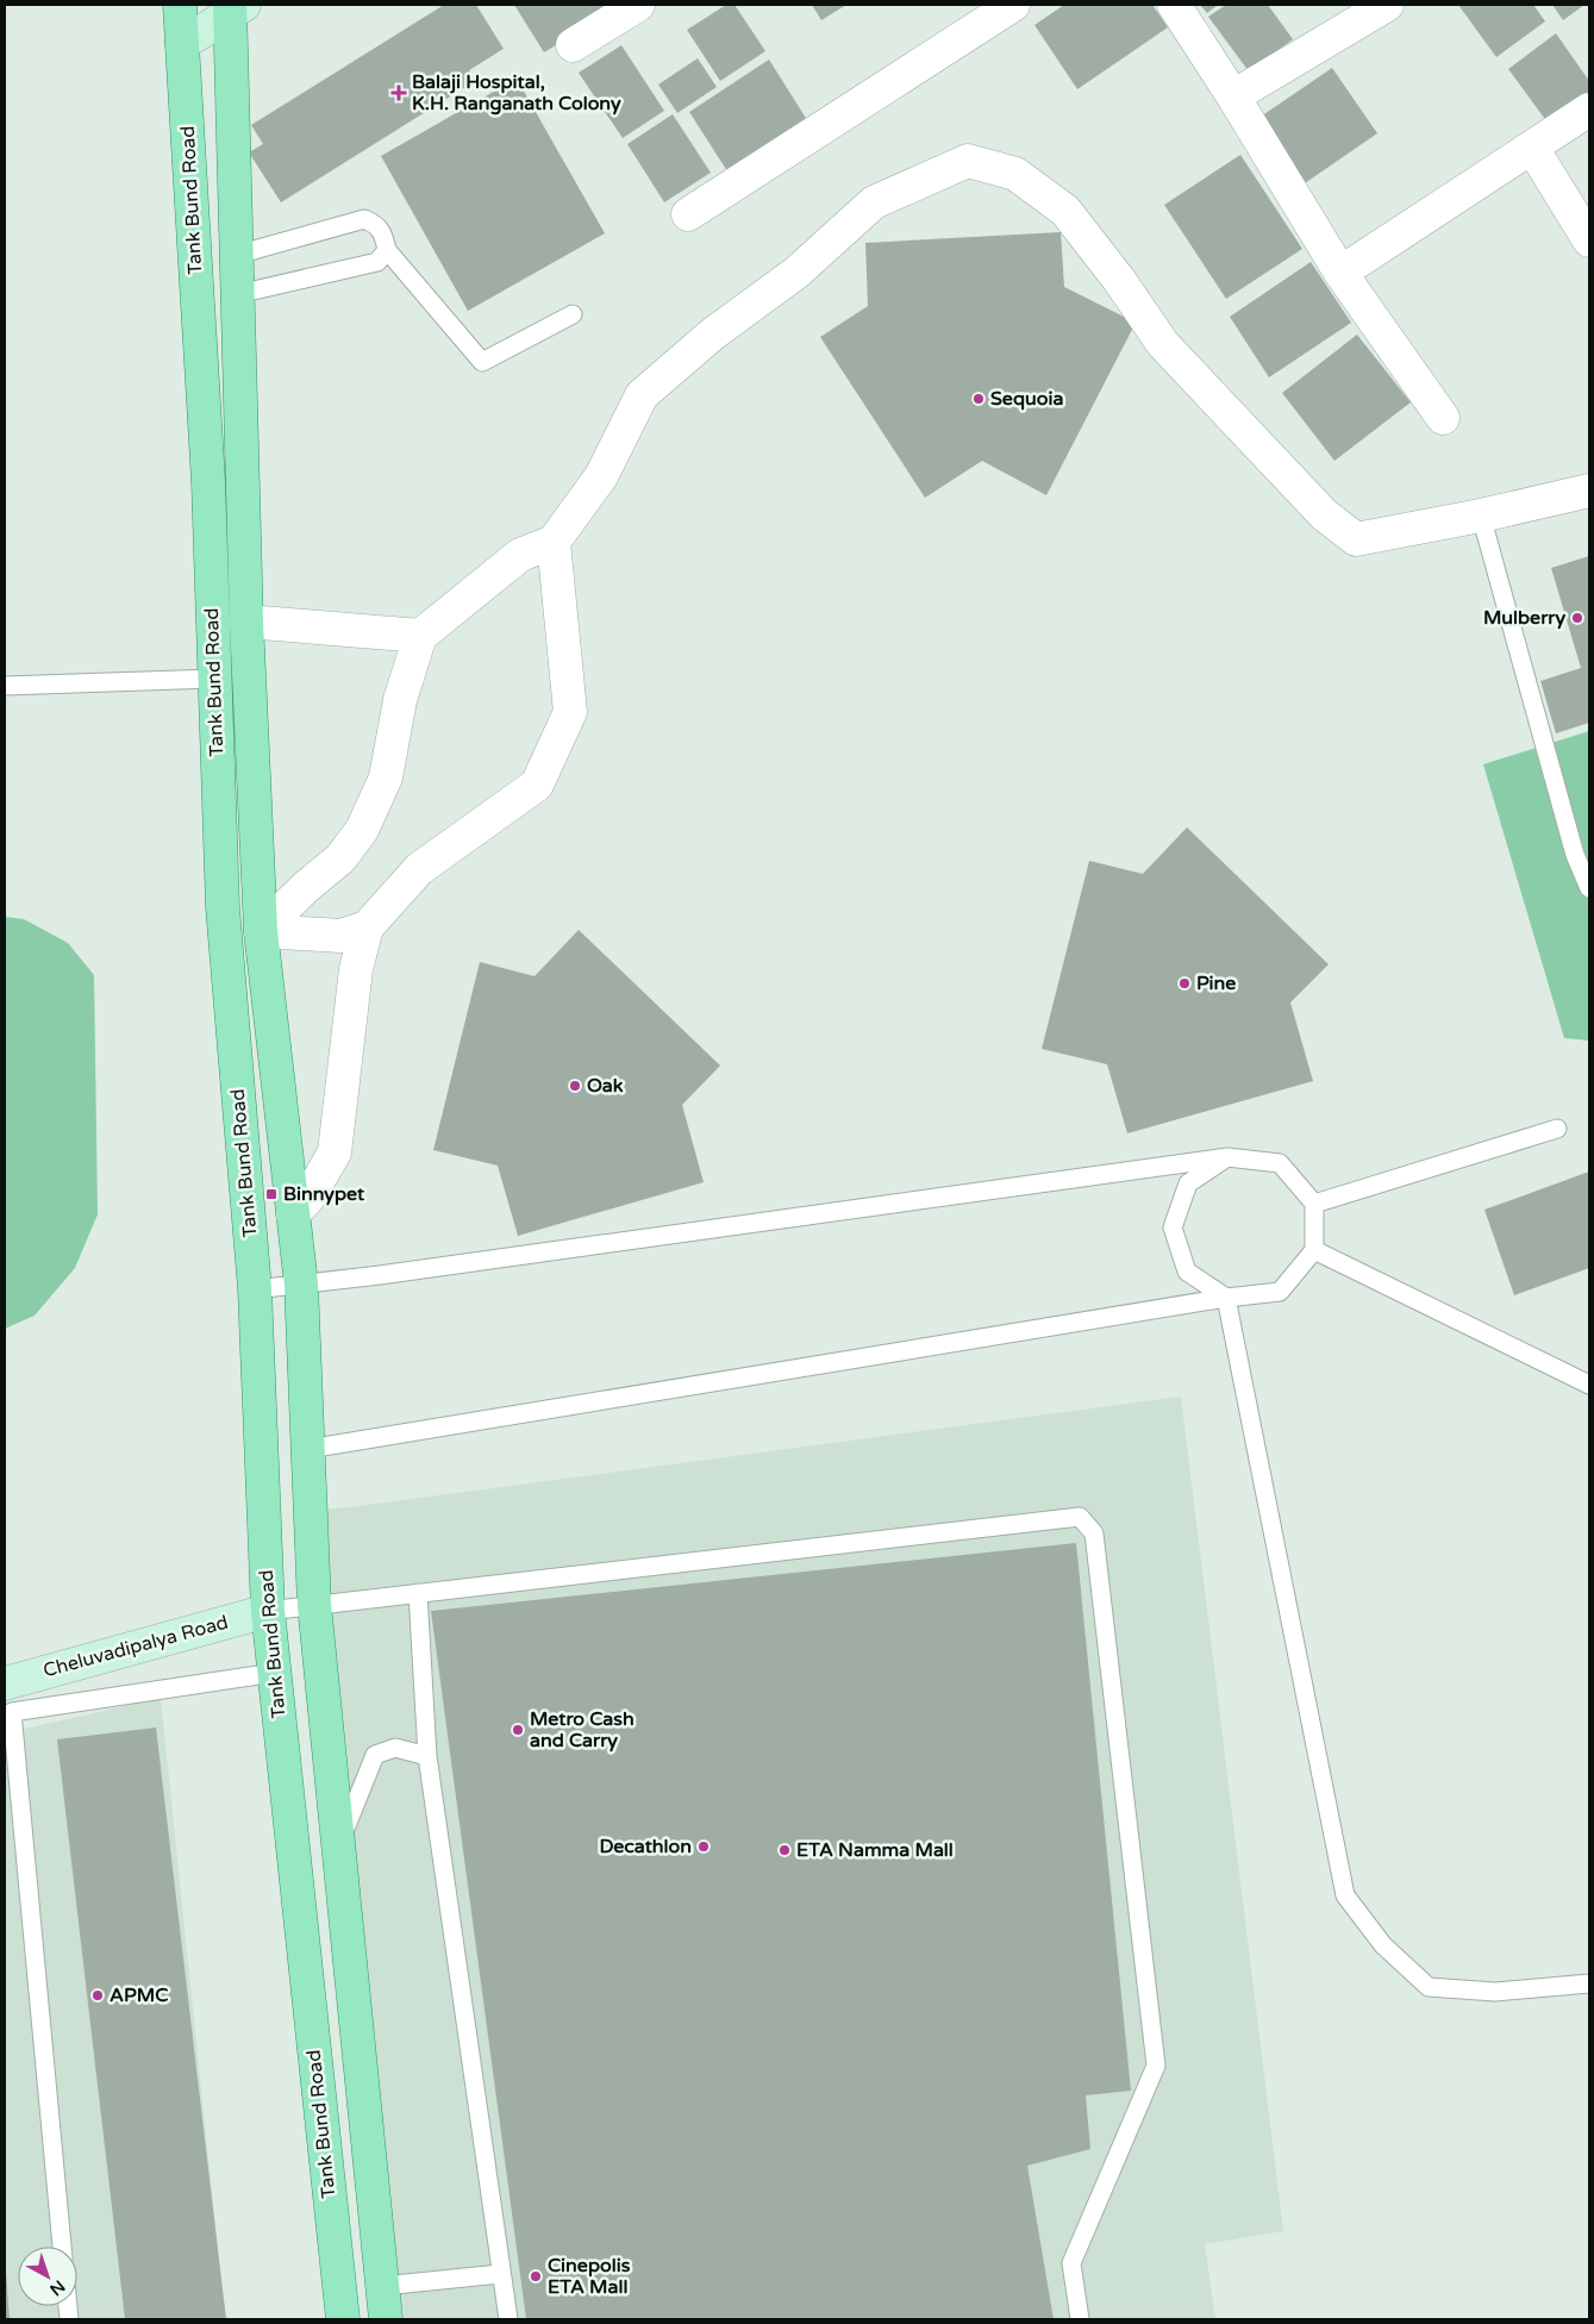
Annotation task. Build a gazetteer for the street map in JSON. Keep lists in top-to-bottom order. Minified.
{"streets":{"main road":["Tank Bund Road"],"street":["Cheluvadipalya Road"]},"crossings":[["Tank Bund Road","Cheluvadipalya Road"]],"places":{"health":["Balaji Hospital, K.H. Ranganath Colony"],"other":["Sequoia","Mulberry","Pine","Oak","Metro Cash and Carry","Decathlon","ETA Namma Mall","APMC","Cinepolis ETA Mall"],"transit":["Binnypet"]},"north":"bottom right"}
